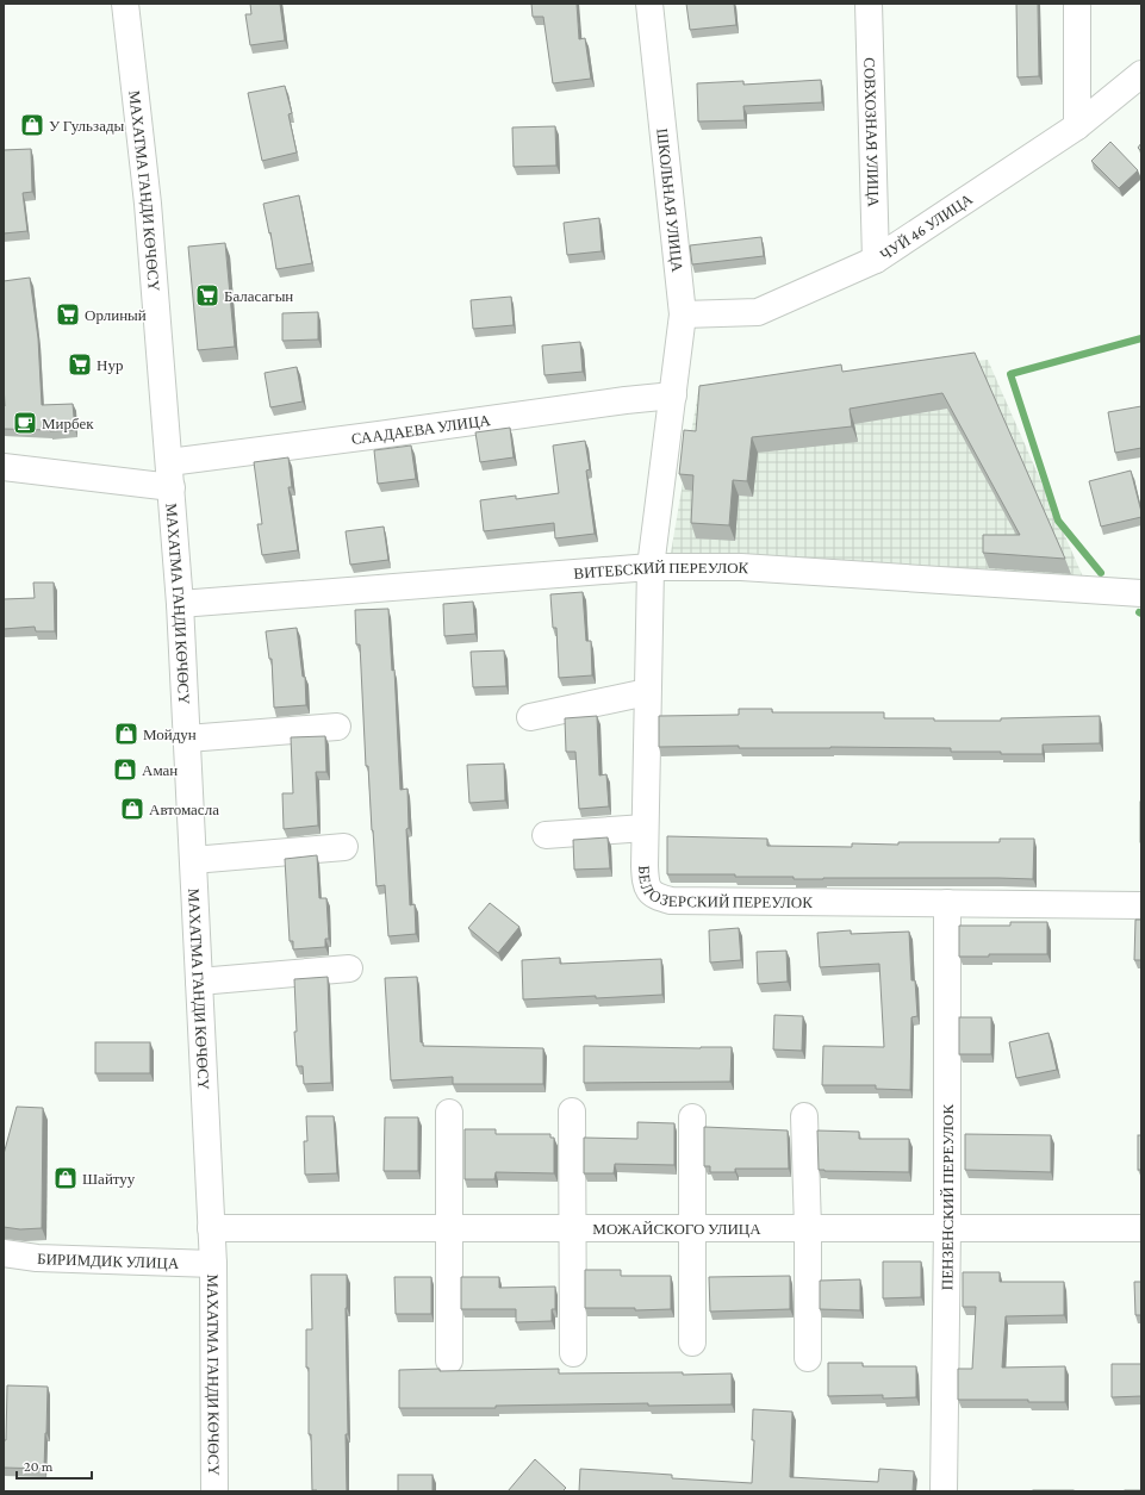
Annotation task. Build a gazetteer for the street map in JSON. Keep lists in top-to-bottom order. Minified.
{"streets":{"street":["СОВХОЗНАЯ УЛИЦА","МАХАТМА ГАНДИ КӨЧӨСҮ","ШКОЛЬНАЯ УЛИЦА","ЧУЙ 46 УЛИЦА","СААДАЕВА УЛИЦА","ВИТЕБСКИЙ ПЕРЕУЛОК","БЕЛОЗЕРСКИЙ ПЕРЕУЛОК","ПЕНЗЕНСКИЙ ПЕРЕУЛОК","МОЖАЙСКОГО УЛИЦА","БИРИМДИК УЛИЦА"]},"crossings":[["СОВХОЗНАЯ УЛИЦА","ЧУЙ 46 УЛИЦА"],["МАХАТМА ГАНДИ КӨЧӨСҮ","СААДАЕВА УЛИЦА"],["МАХАТМА ГАНДИ КӨЧӨСҮ","ВИТЕБСКИЙ ПЕРЕУЛОК"],["МАХАТМА ГАНДИ КӨЧӨСҮ","МОЖАЙСКОГО УЛИЦА"],["МАХАТМА ГАНДИ КӨЧӨСҮ","БИРИМДИК УЛИЦА"],["ШКОЛЬНАЯ УЛИЦА","ЧУЙ 46 УЛИЦА"],["ШКОЛЬНАЯ УЛИЦА","СААДАЕВА УЛИЦА"],["ШКОЛЬНАЯ УЛИЦА","БЕЛОЗЕРСКИЙ ПЕРЕУЛОК"],["СААДАЕВА УЛИЦА","БЕЛОЗЕРСКИЙ ПЕРЕУЛОК"],["ВИТЕБСКИЙ ПЕРЕУЛОК","БЕЛОЗЕРСКИЙ ПЕРЕУЛОК"],["БЕЛОЗЕРСКИЙ ПЕРЕУЛОК","ПЕНЗЕНСКИЙ ПЕРЕУЛОК"],["ПЕНЗЕНСКИЙ ПЕРЕУЛОК","МОЖАЙСКОГО УЛИЦА"]],"places":{"shop":["У Гульзады","Мойдун","Аман","Автомасла","Шайтуу"],"supermarket":["Баласагын","Орлиный","Нур"],"cafe":["Мирбек"]},"scale_bar":"20 m"}
